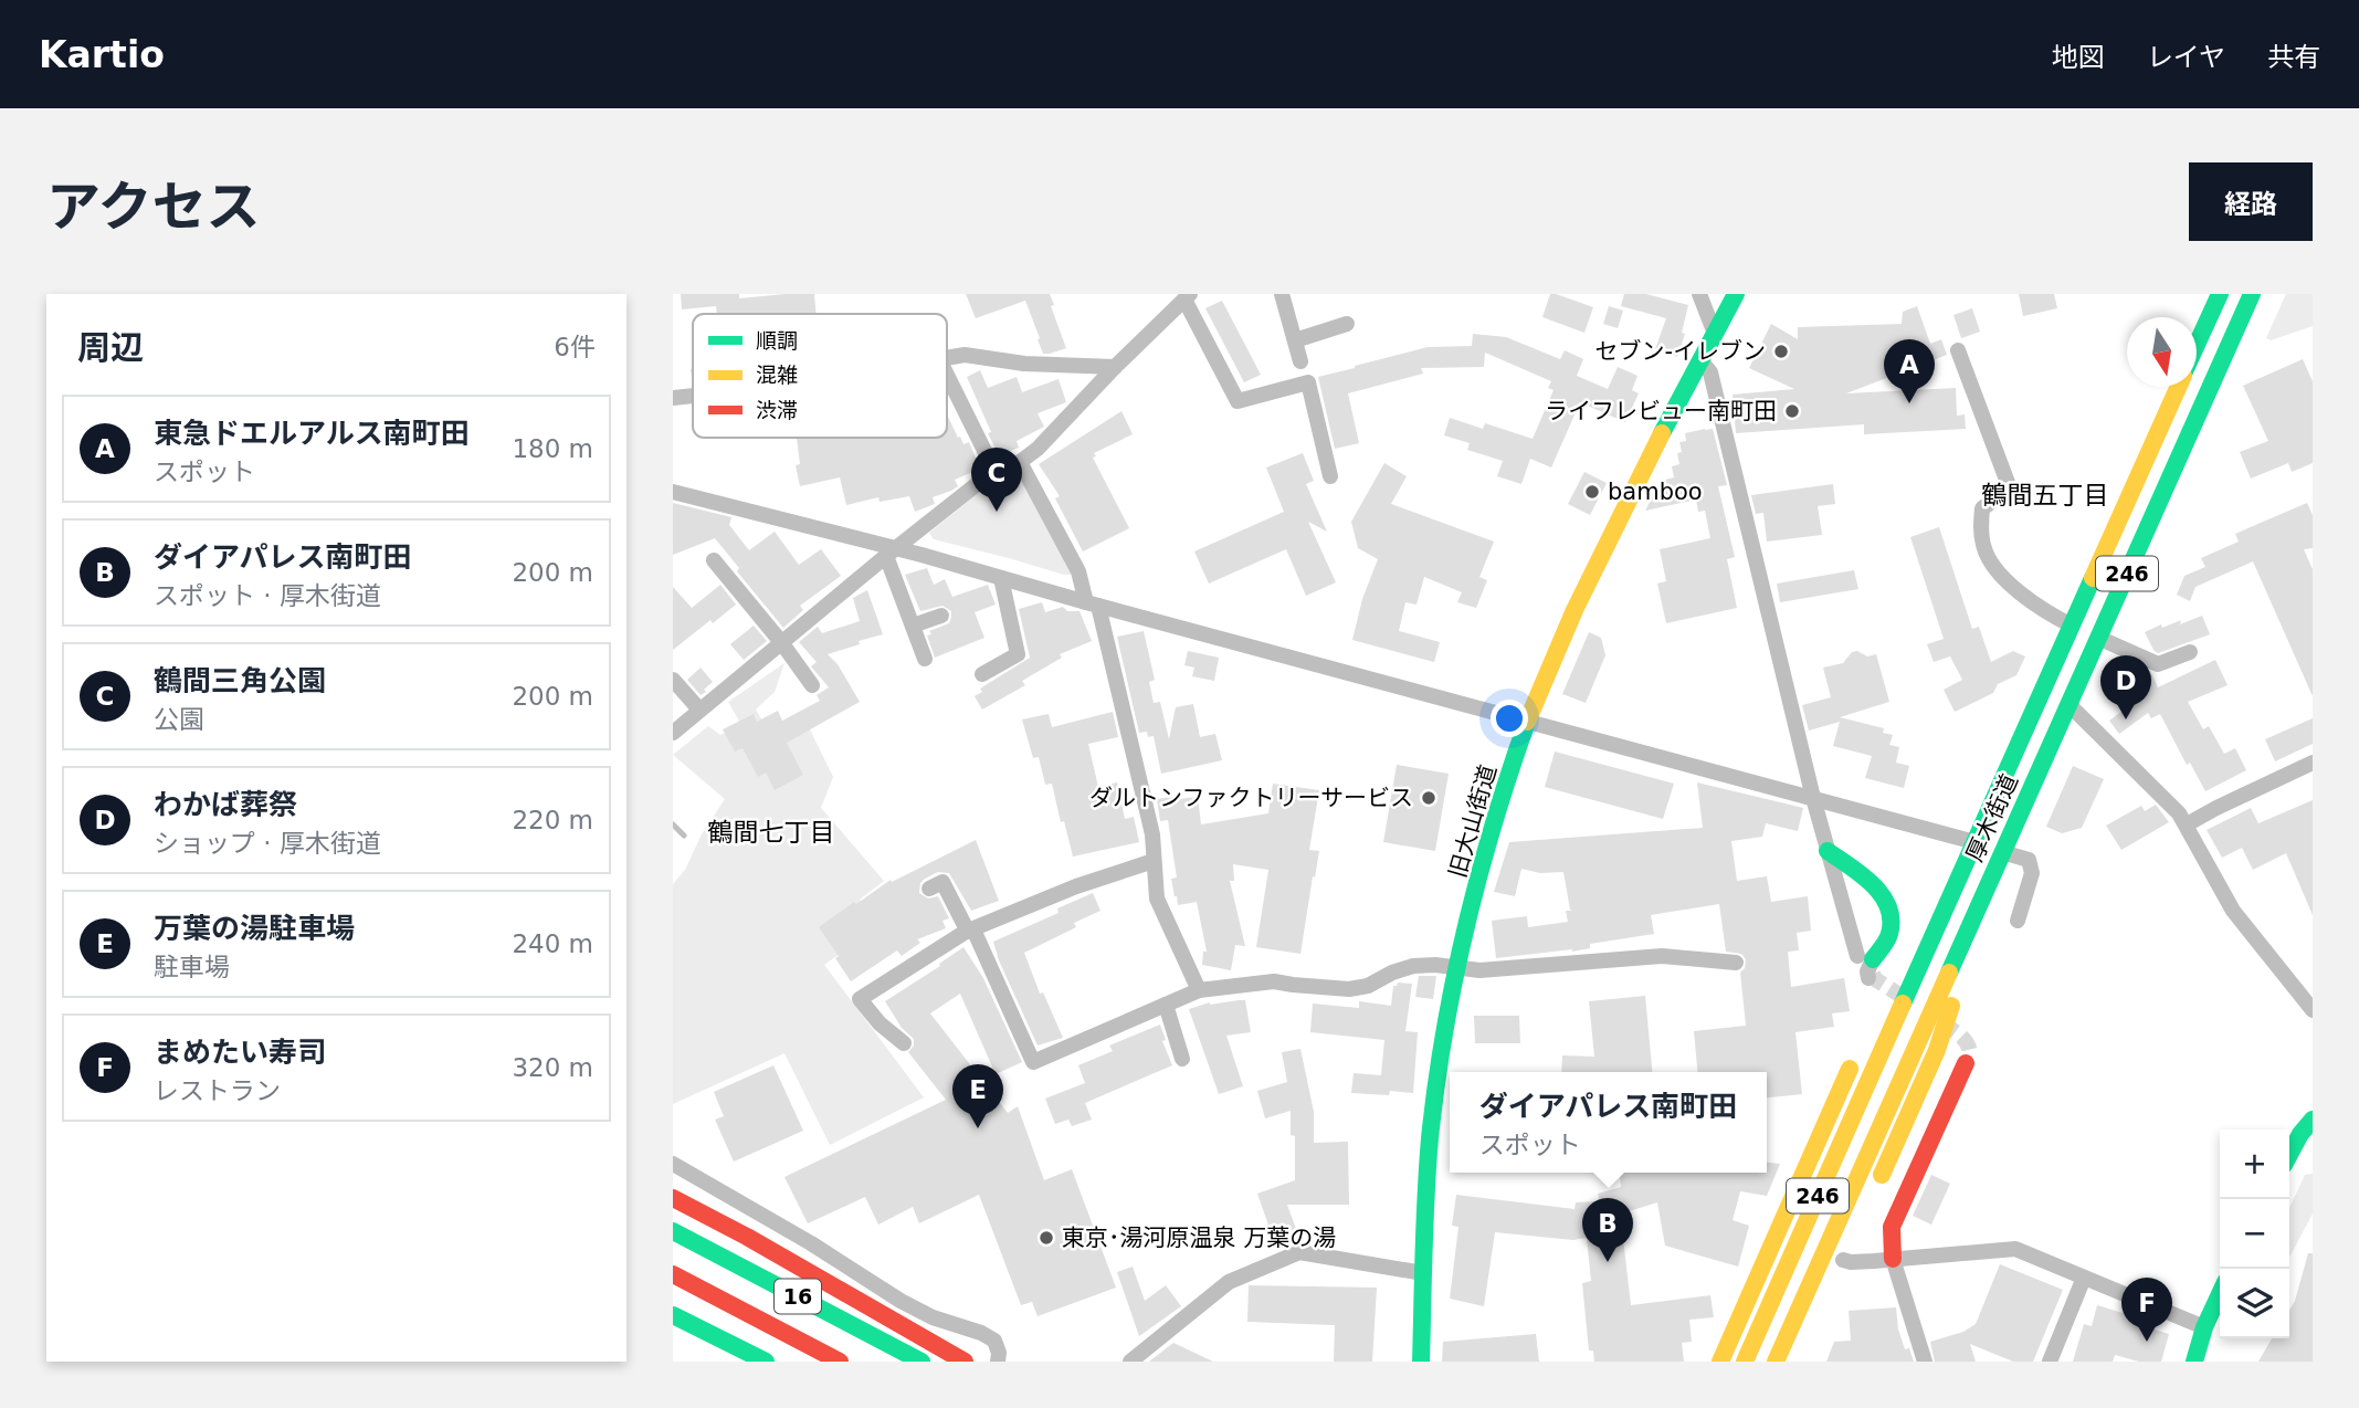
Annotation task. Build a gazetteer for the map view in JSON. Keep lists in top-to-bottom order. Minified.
{"streets":{"main road":["246","厚木街道","旧大山街道","16"]},"districts":["鶴間五丁目","鶴間七丁目"],"places":["セブン-イレブン","ライフレビュー南町田","bamboo","ダルトンファクトリーサービス","東京･湯河原温泉 万葉の湯"],"legend":["順調","混雑","渋滞"],"north":"bottom","page":{"header":"Kartio","nav":["地図","レイヤ","共有"],"title":"アクセス","buttons":"経路","heading":["周辺","6件"],"pins":["A","C","D","E","B","F"],"list":[{"mark":"A","name":"東急ドエルアルス南町田","note":"スポット","value":"180 m"},{"mark":"B","name":"ダイアパレス南町田","note":"スポット · 厚木街道","value":"200 m"},{"mark":"C","name":"鶴間三角公園","note":"公園","value":"200 m"},{"mark":"D","name":"わかば葬祭","note":"ショップ · 厚木街道","value":"220 m"},{"mark":"E","name":"万葉の湯駐車場","note":"駐車場","value":"240 m"},{"mark":"F","name":"まめたい寿司","note":"レストラン","value":"320 m"}],"popup":["ダイアパレス南町田","スポット"],"map_buttons":["+","−"]}}
